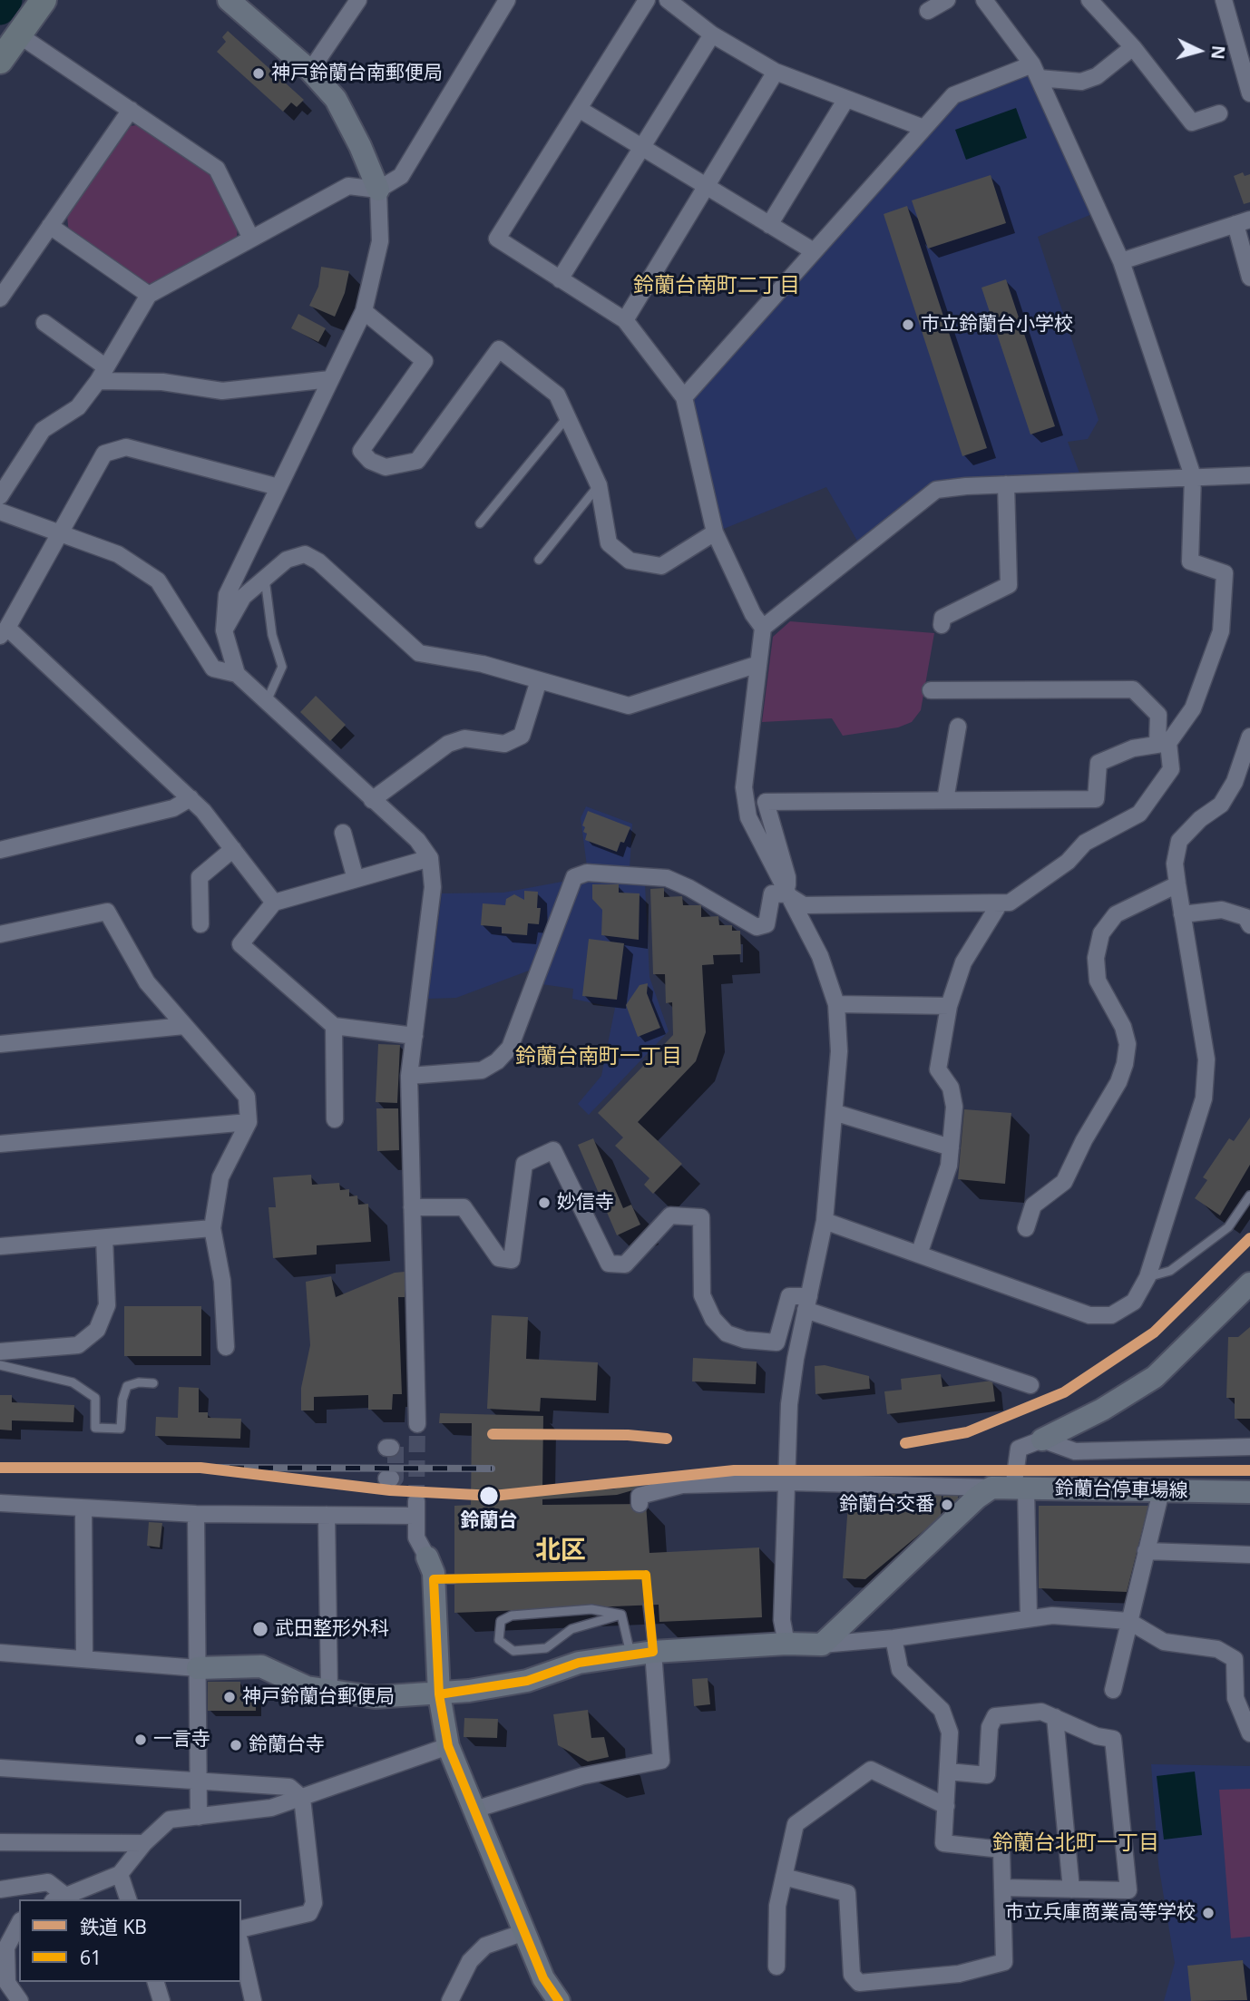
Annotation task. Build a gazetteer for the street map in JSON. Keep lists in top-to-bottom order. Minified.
{"streets":{"street":["鈴蘭台停車場線"]},"districts":["鈴蘭台南町二丁目","鈴蘭台南町一丁目","北区","鈴蘭台北町一丁目"],"places":["神戸鈴蘭台南郵便局","市立鈴蘭台小学校","妙信寺","鈴蘭台","鈴蘭台交番","武田整形外科","神戸鈴蘭台郵便局","一言寺","鈴蘭台寺","市立兵庫商業高等学校"],"lines":["rail line KB","transit line 61"],"legend":["鉄道 KB","61"],"north":"right"}
